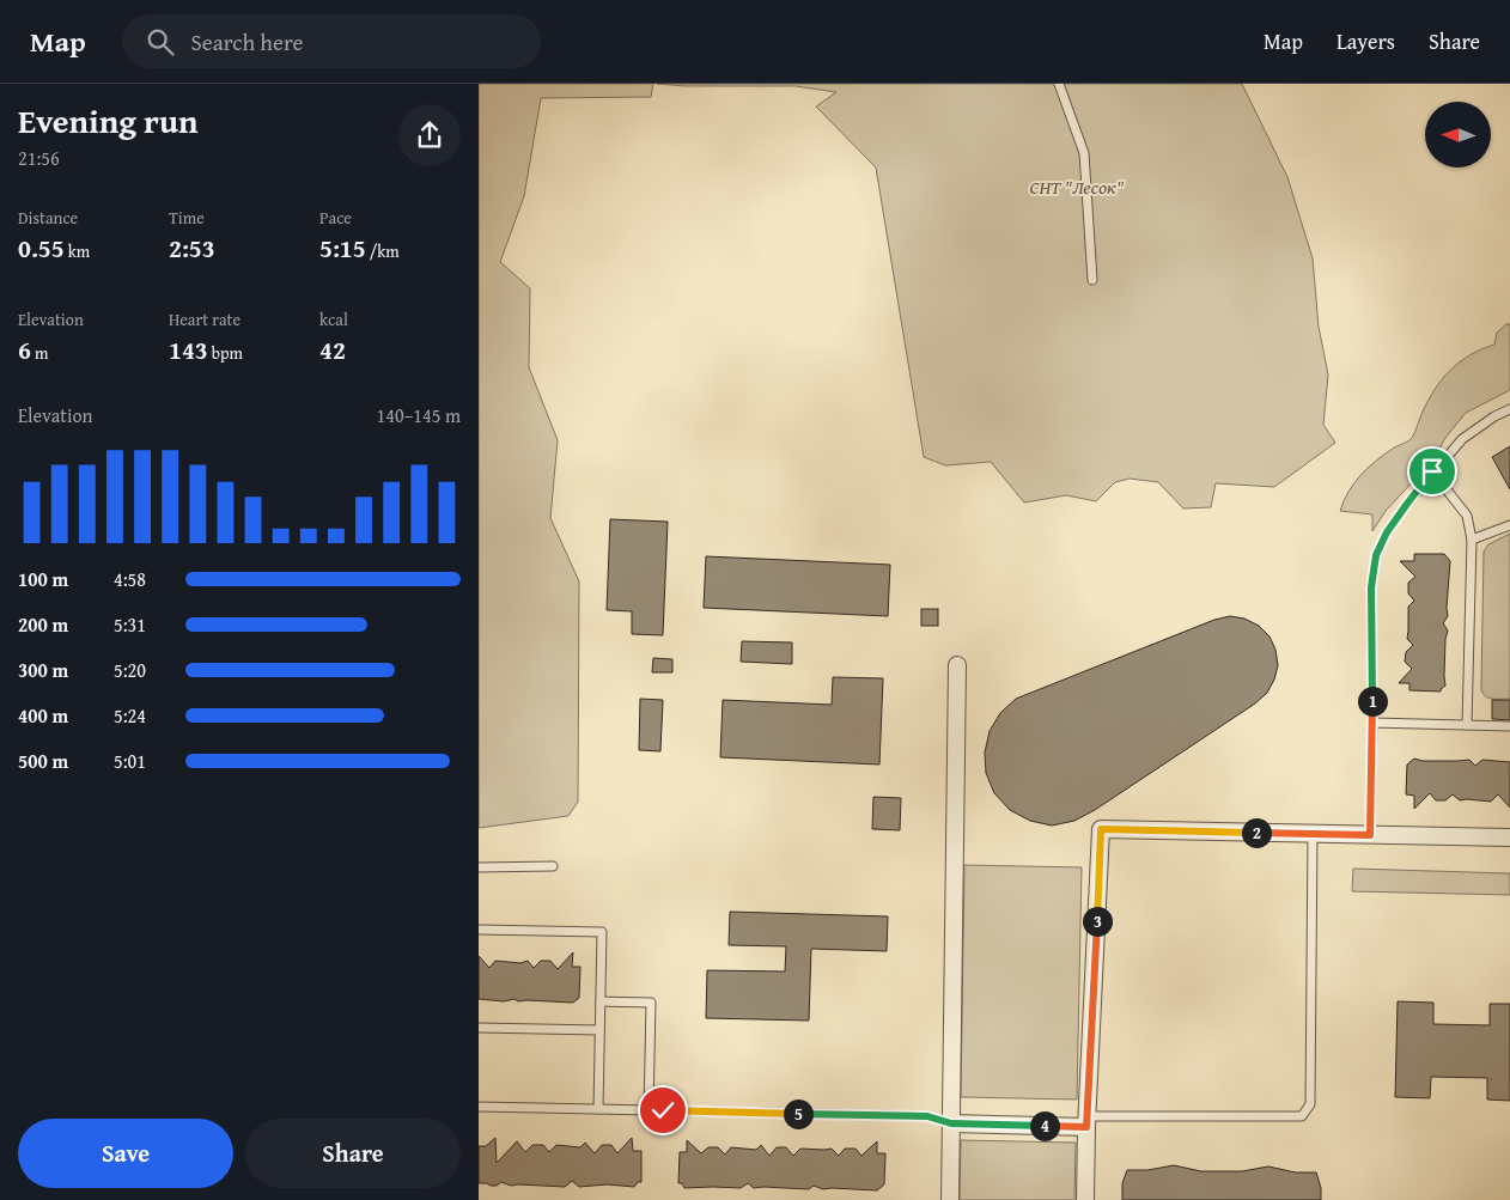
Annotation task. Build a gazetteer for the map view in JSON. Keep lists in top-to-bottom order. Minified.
{"parks":["СНТ \"Лесок\""],"north":"left","page":{"header":"Map","search":"Search here","nav":["Map","Layers","Share"],"heading":["Evening run","21:56"],"stats":[["Distance","0.55 km"],["Time","2:53"],["Pace","5:15 /km"],["Elevation","6 m"],["Heart rate","143 bpm"],["kcal","42"]],"chart":["Elevation","140–145 m"],"list":[{"name":"100 m","note":"4:58"},{"name":"200 m","note":"5:31"},{"name":"300 m","note":"5:20"},{"name":"400 m","note":"5:24"},{"name":"500 m","note":"5:01"}],"pins":["1","2","3","5","4"],"buttons":["Save","Share"]}}
